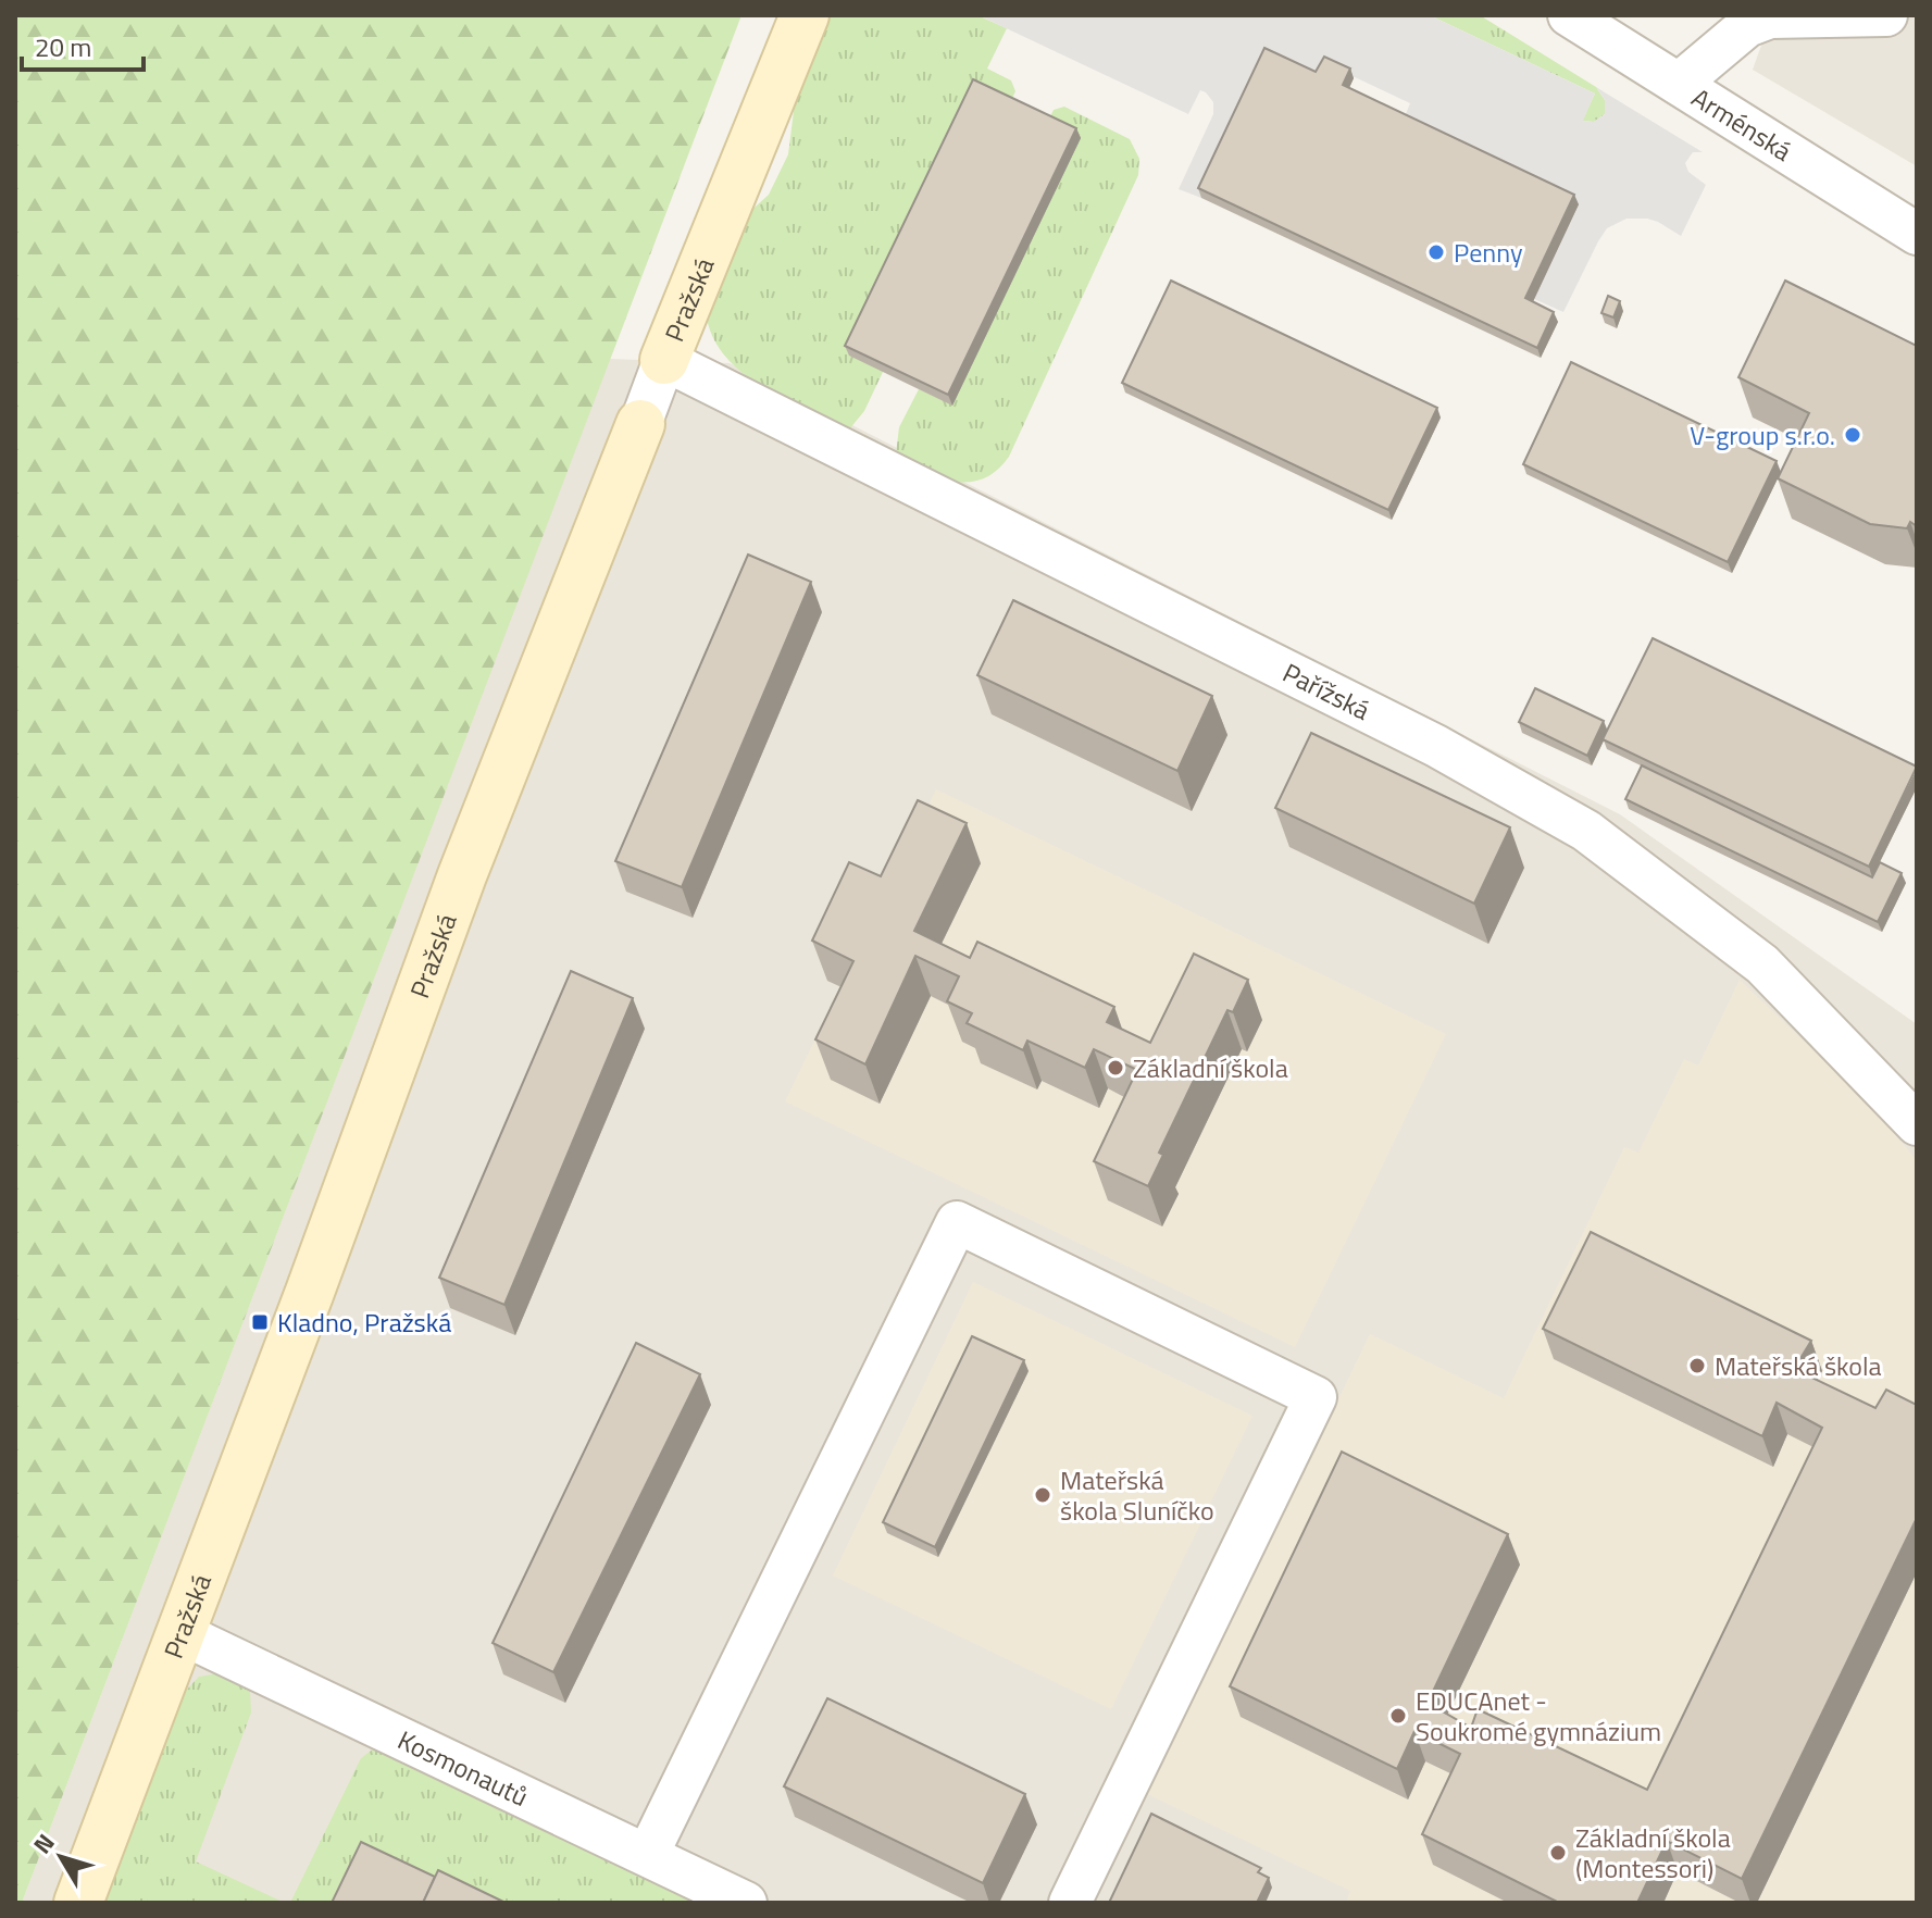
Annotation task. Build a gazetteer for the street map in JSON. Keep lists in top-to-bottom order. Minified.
{"streets":{"street":["Arménská","Pražská","Pařížská","Kosmonautů"]},"crossings":[["Pražská","Pařížská"],["Pražská","Kosmonautů"]],"places":{"other":["Penny","V-group s.r.o.","Základní škola","Mateřská škola","Mateřská škola Sluníčko","EDUCAnet - Soukromé gymnázium","Základní škola (Montessori)"],"transit":["Kladno, Pražská"]},"scale_bar":"20 m","north":"top left"}
